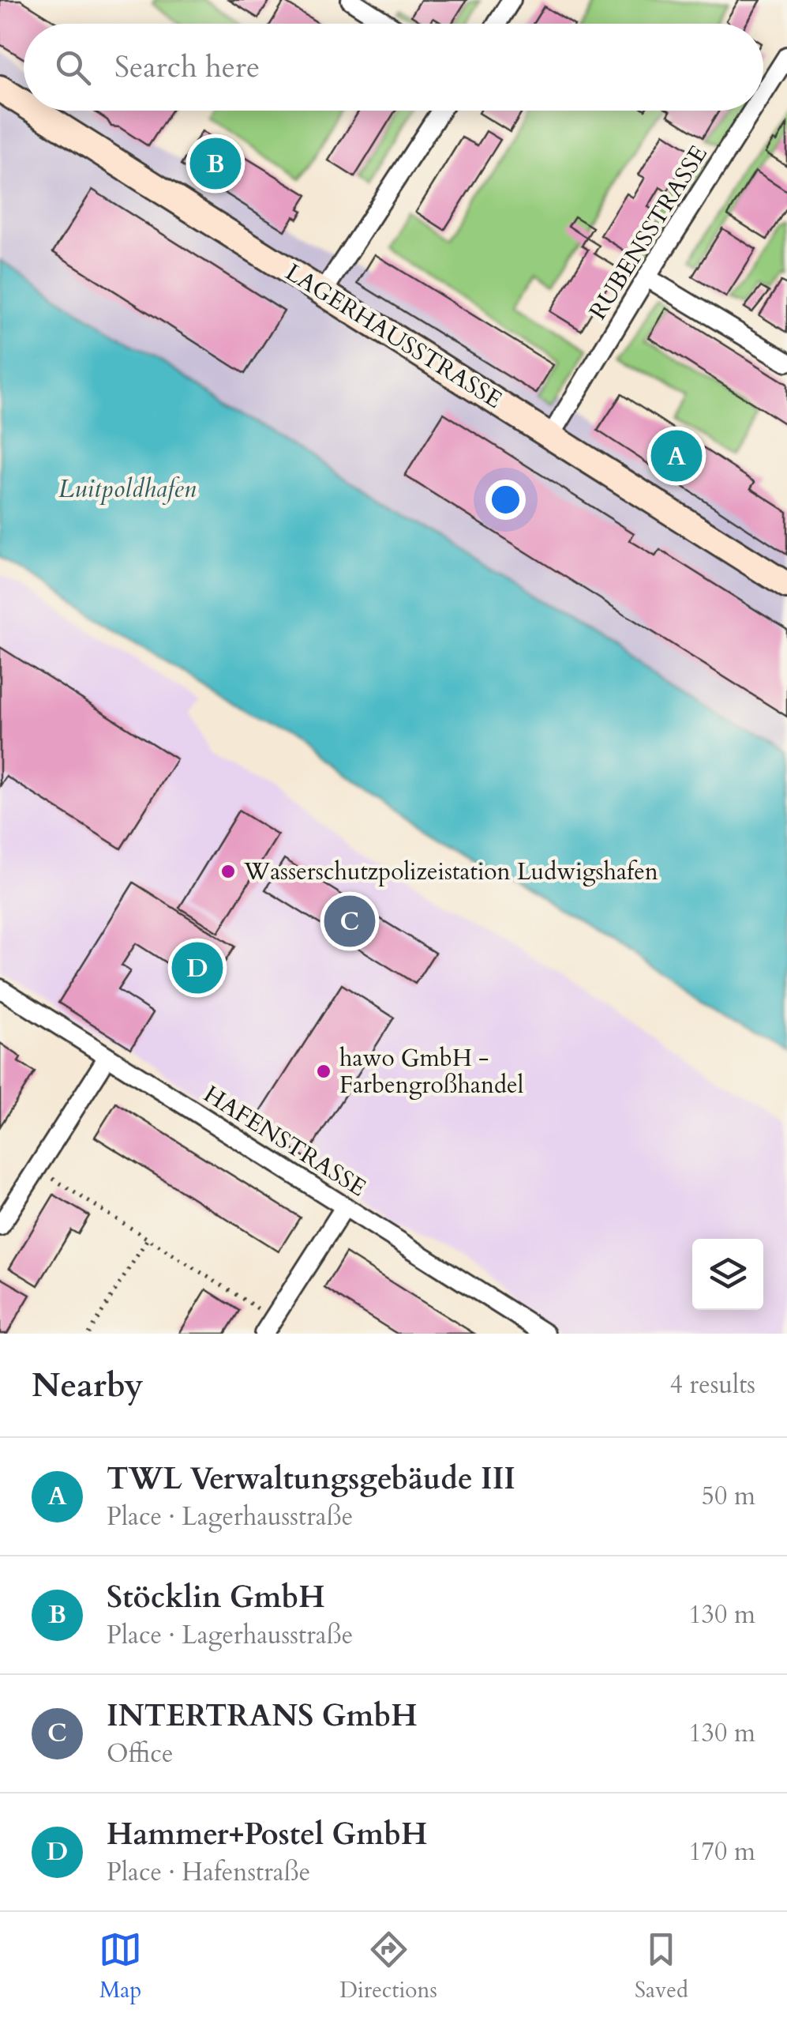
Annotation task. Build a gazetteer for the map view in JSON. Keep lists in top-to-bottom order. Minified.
{"streets":{"street":["RUBENSSTRASSE","LAGERHAUSSTRASSE","HAFENSTRASSE"]},"crossings":[["RUBENSSTRASSE","LAGERHAUSSTRASSE"]],"water":["Luitpoldhafen"],"places":["Wasserschutzpolizeistation Ludwigshafen","hawo GmbH - Farbengroßhandel"],"page":{"search":"Search here","pins":["B","A","C","D"],"heading":["Nearby","4 results"],"list":[{"mark":"A","name":"TWL Verwaltungsgebäude III","note":"Place · Lagerhausstraße","value":"50 m"},{"mark":"B","name":"Stöcklin GmbH","note":"Place · Lagerhausstraße","value":"130 m"},{"mark":"C","name":"INTERTRANS GmbH","note":"Office","value":"130 m"},{"mark":"D","name":"Hammer+Postel GmbH","note":"Place · Hafenstraße","value":"170 m"}],"nav":["Map","Directions","Saved"]}}
